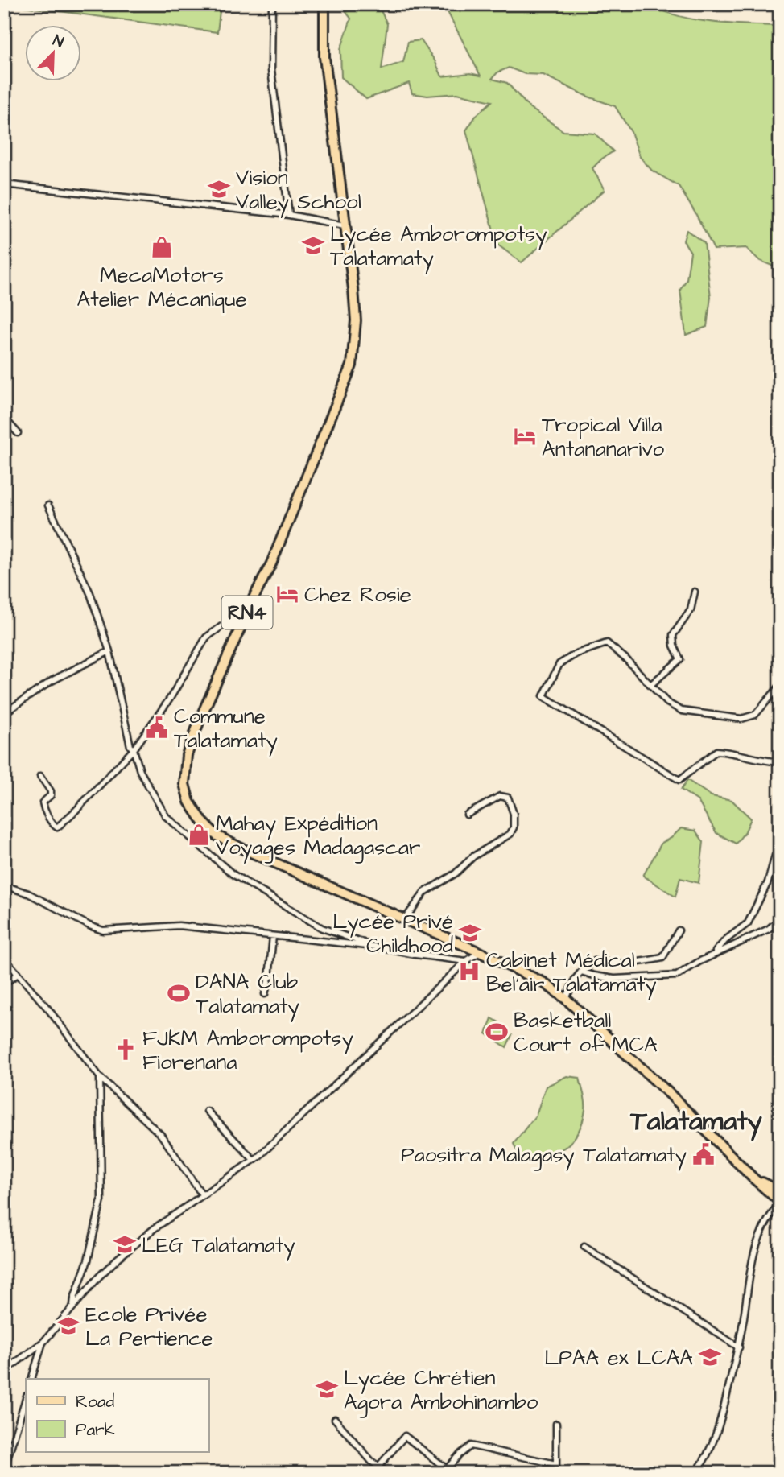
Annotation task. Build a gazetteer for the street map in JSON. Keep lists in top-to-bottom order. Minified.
{"streets":{"main road":["RN4"]},"districts":["Talatamaty"],"places":{"school or university":["Vision Valley School","Lycée Amborompotsy Talatamaty","Lycée Privé Childhood","LEG Talatamaty","Ecole Privée La Pertience","LPAA ex LCAA","Lycée Chrétien Agora Ambohinambo"],"shop":["MecaMotors Atelier Mécanique","Mahay Expédition Voyages Madagascar"],"hotel":["Tropical Villa Antananarivo","Chez Rosie"],"public building":["Commune Talatamaty","Paositra Malagasy Talatamaty"],"hospital":["Cabinet Médical Bel'air Talatamaty"],"sports":["DANA Club Talatamaty","Basketball Court of MCA"],"church":["FJKM Amborompotsy Fiorenana"]},"legend":["Road","Park"],"north":"top right"}
